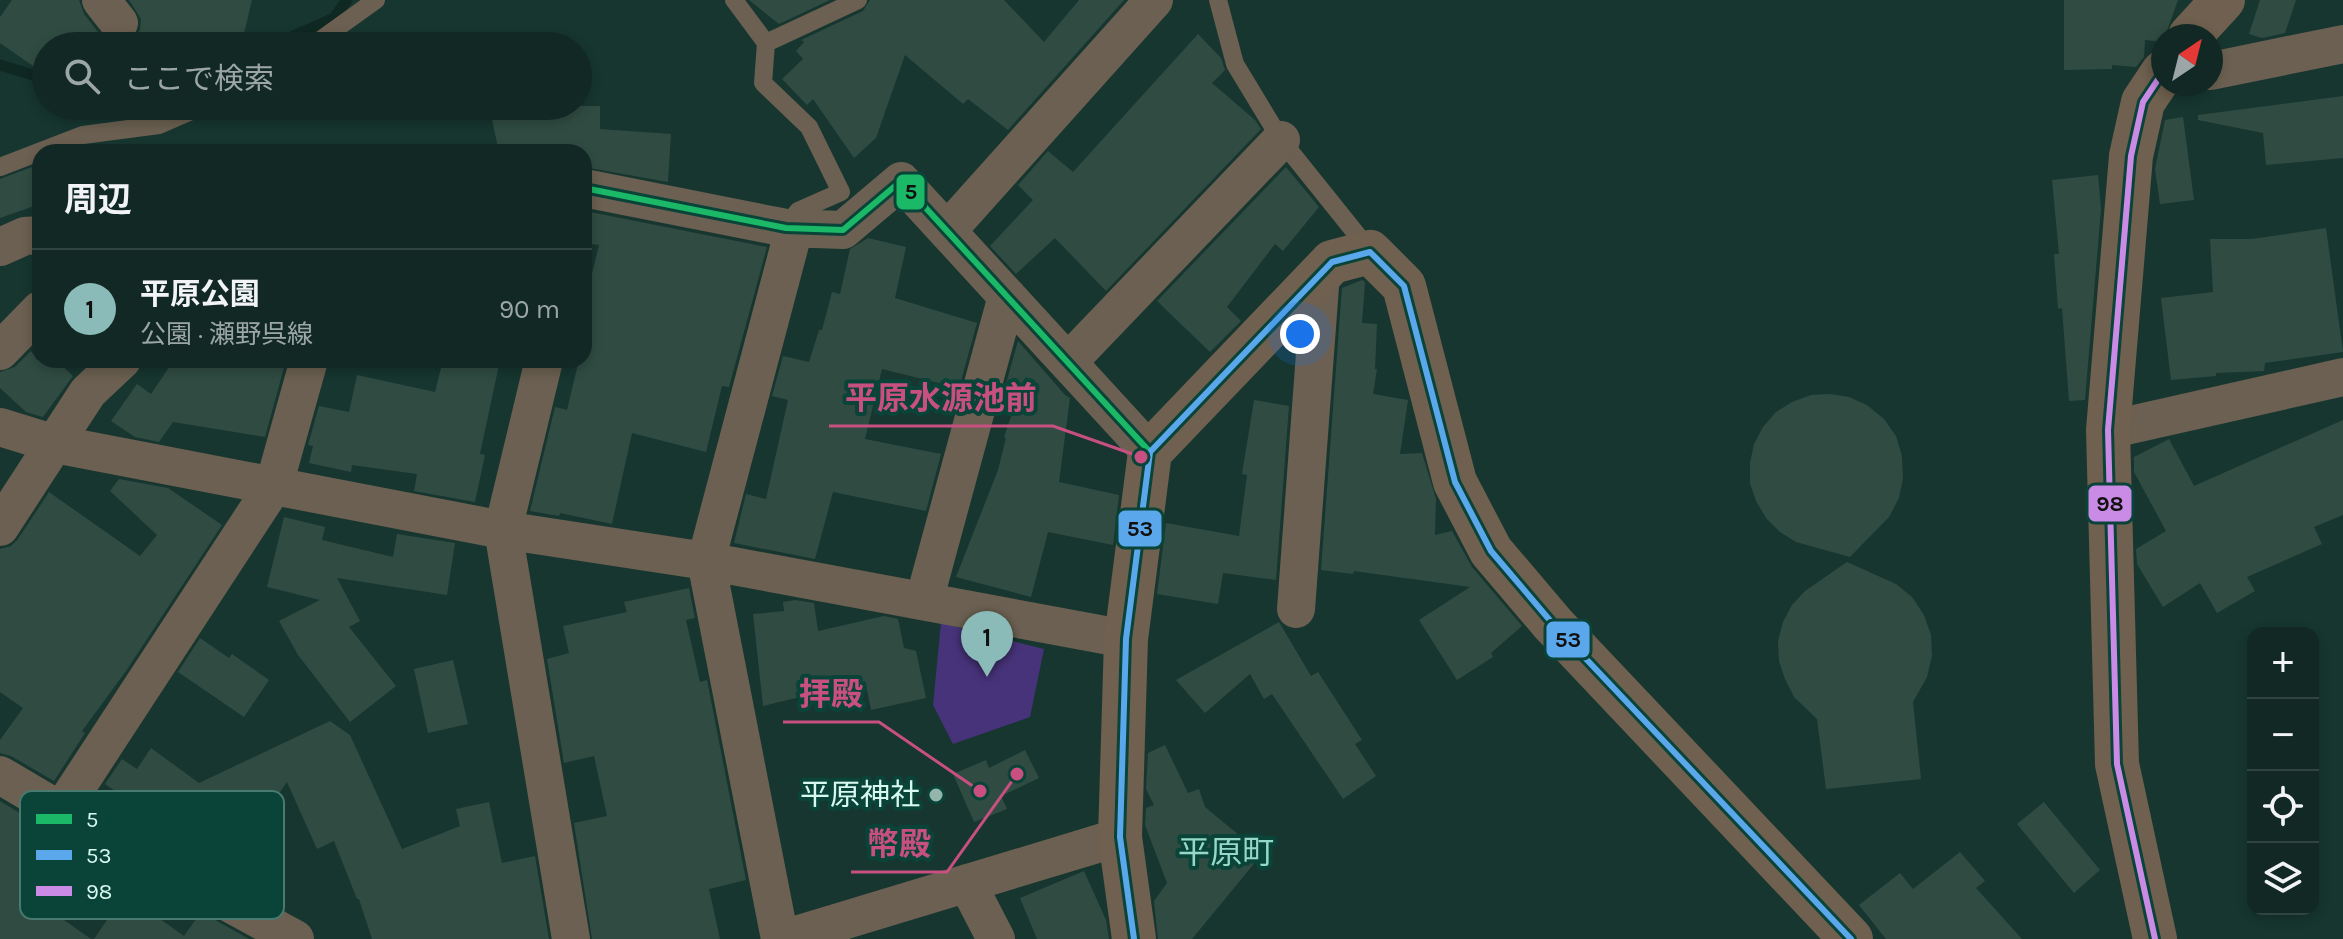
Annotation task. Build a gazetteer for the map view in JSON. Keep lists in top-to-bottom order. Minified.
{"districts":["平原町"],"places":["平原水源池前","幣殿","拝殿","平原神社"],"lines":["transit line 98","transit line 5","transit line 53"],"legend":["5","53","98"],"north":"top right","page":{"search":"ここで検索","heading":"周辺","list":[{"mark":"1","name":"平原公園","note":"公園 · 瀬野呉線","value":"90 m"}],"pins":"1","map_buttons":["+","−"]}}
